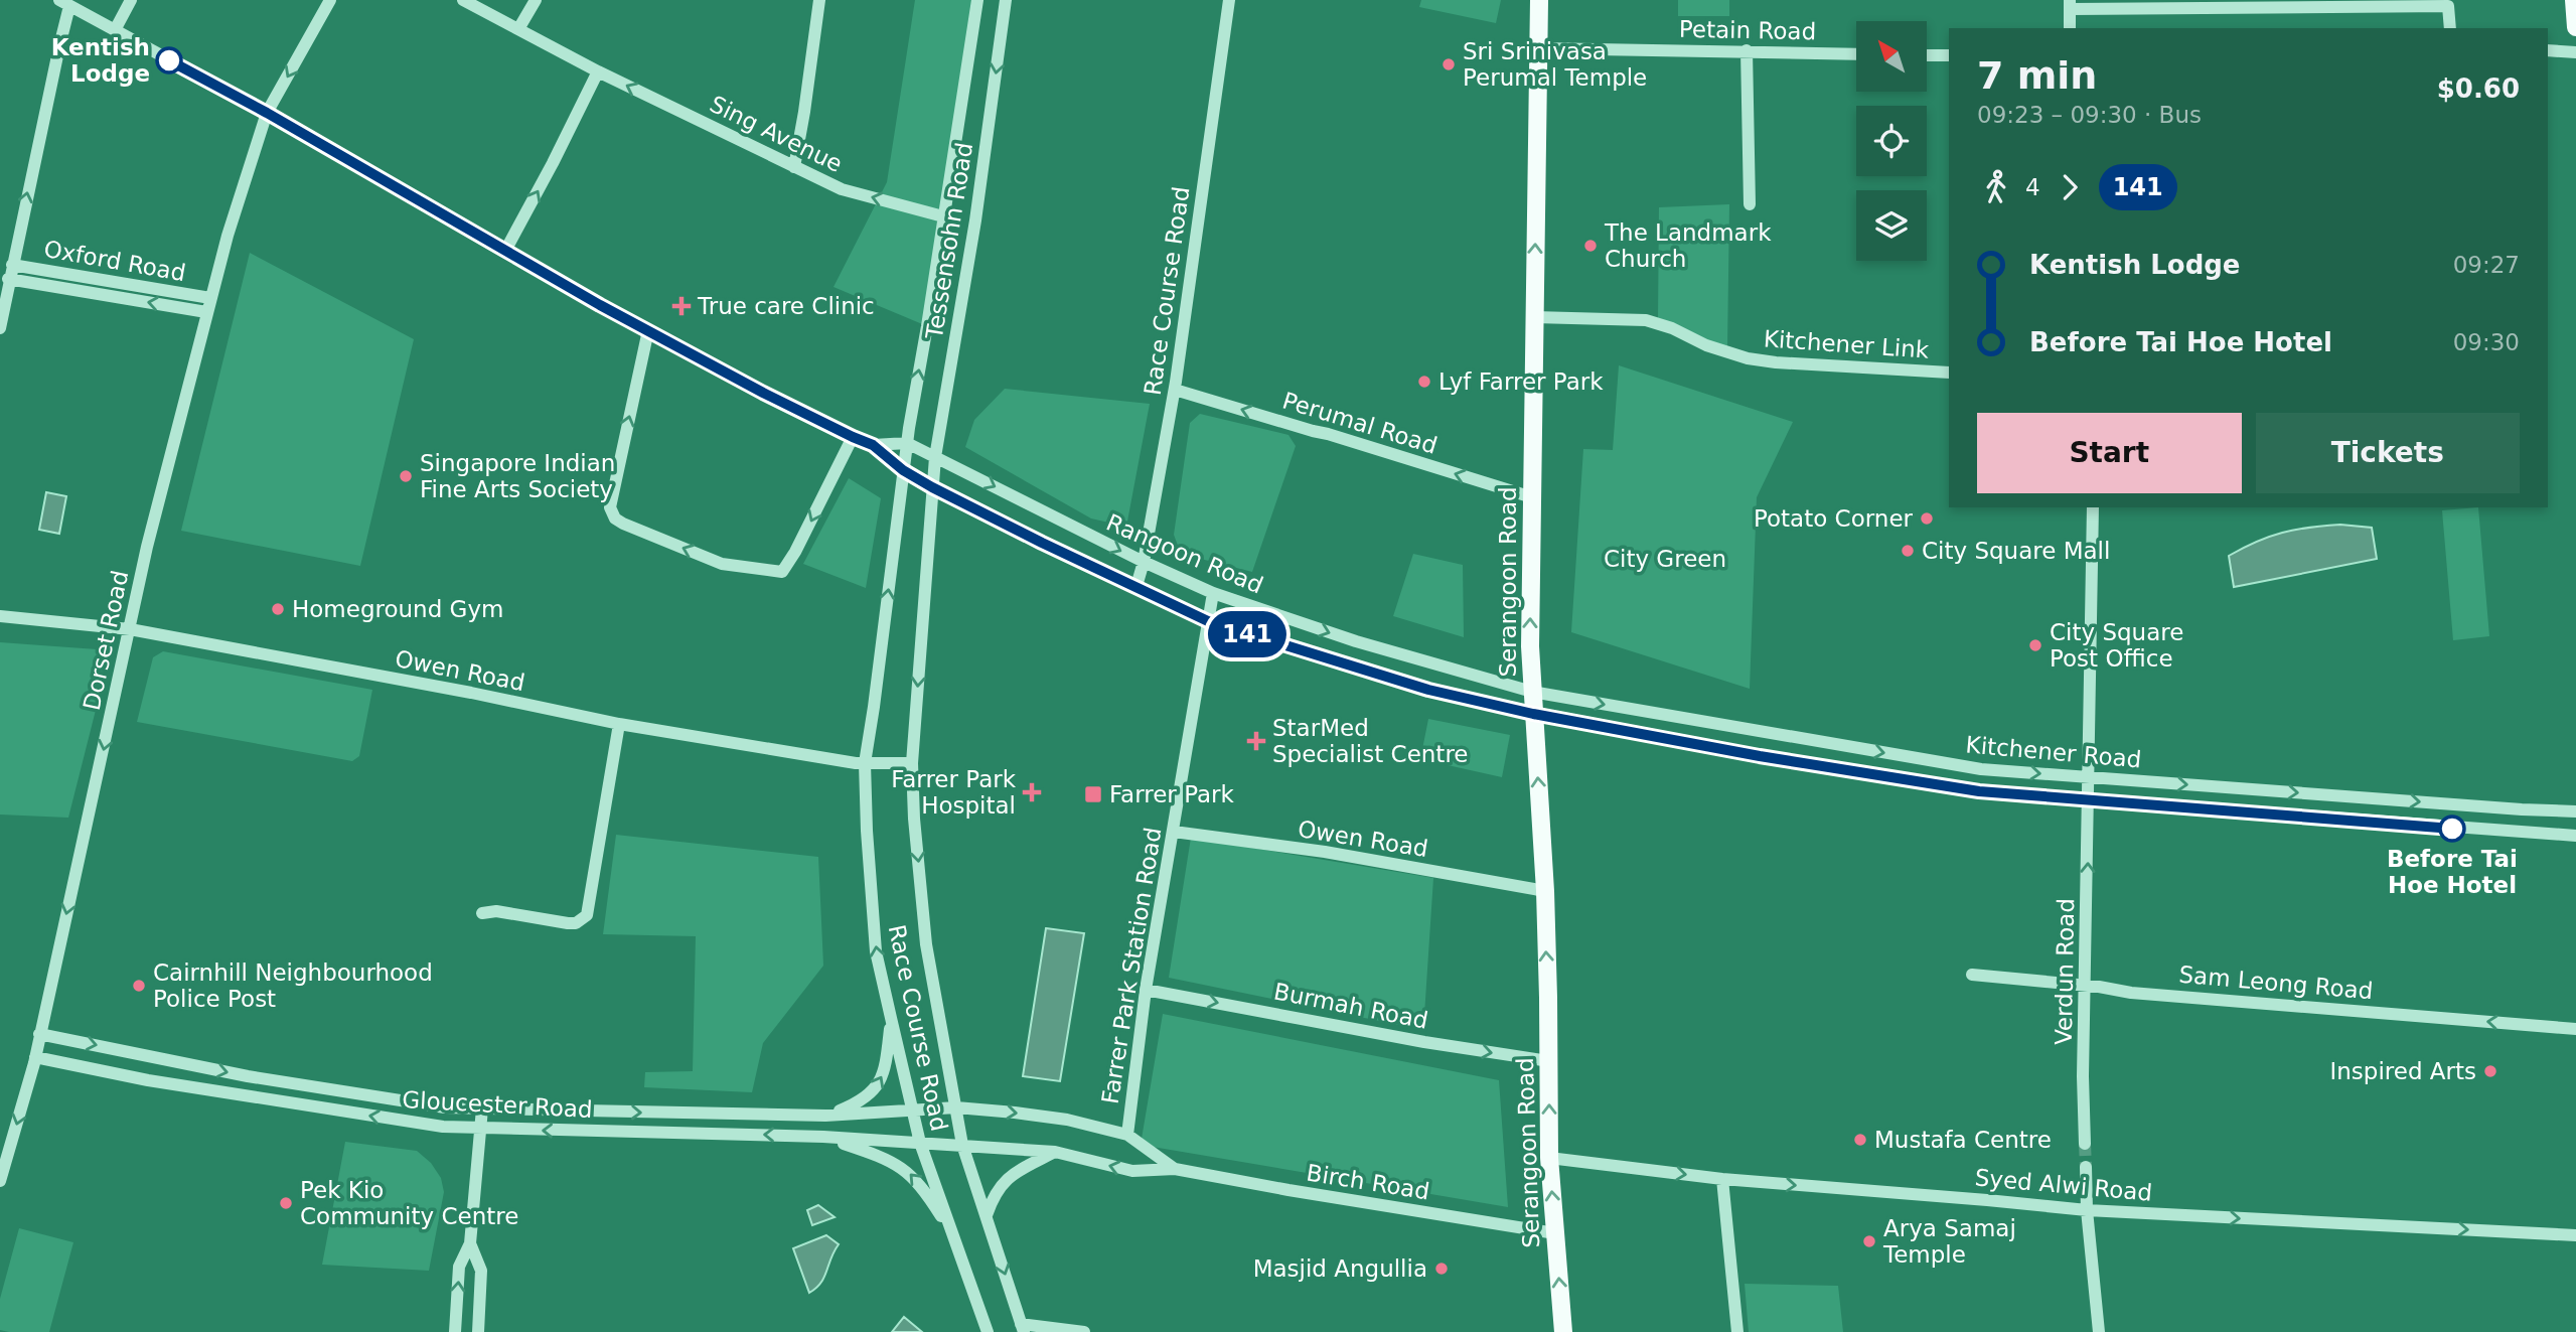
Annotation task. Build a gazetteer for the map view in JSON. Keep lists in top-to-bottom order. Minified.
{"streets":{"main road":["Serangoon Road"],"street":["Petain Road","Sing Avenue","Tessensohn Road","Oxford Road","Race Course Road","Kitchener Link","Perumal Road","Rangoon Road","Dorset Road","Owen Road","Kitchener Road","Farrer Park Station Road","Verdun Road","Sam Leong Road","Burmah Road","Gloucester Road","Birch Road","Syed Alwi Road"]},"crossings":[["Petain Road","Serangoon Road"],["Sing Avenue","Tessensohn Road"],["Tessensohn Road","Race Course Road"],["Tessensohn Road","Rangoon Road"],["Oxford Road","Rangoon Road"],["Oxford Road","Dorset Road"],["Race Course Road","Perumal Road"],["Race Course Road","Rangoon Road"],["Race Course Road","Owen Road"],["Race Course Road","Gloucester Road"],["Race Course Road","Birch Road"],["Kitchener Link","Serangoon Road"],["Perumal Road","Serangoon Road"],["Rangoon Road","Serangoon Road"],["Rangoon Road","Dorset Road"],["Rangoon Road","Kitchener Road"],["Rangoon Road","Farrer Park Station Road"],["Serangoon Road","Owen Road"],["Serangoon Road","Kitchener Road"],["Serangoon Road","Burmah Road"],["Serangoon Road","Birch Road"],["Serangoon Road","Syed Alwi Road"],["Dorset Road","Owen Road"],["Dorset Road","Gloucester Road"],["Owen Road","Farrer Park Station Road"],["Kitchener Road","Verdun Road"],["Farrer Park Station Road","Burmah Road"],["Farrer Park Station Road","Birch Road"],["Verdun Road","Sam Leong Road"],["Gloucester Road","Birch Road"]],"one_way":["Sing Avenue","Perumal Road","Serangoon Road","Dorset Road","Verdun Road","Sam Leong Road","Burmah Road","Syed Alwi Road"],"parks":["City Green"],"places":{"other":["Kentish Lodge","Sri Srinivasa Perumal Temple","The Landmark Church","Lyf Farrer Park","Singapore Indian Fine Arts Society","Potato Corner","City Square Mall","Homeground Gym","City Square Post Office","Before Tai Hoe Hotel","Cairnhill Neighbourhood Police Post","Inspired Arts","Mustafa Centre","Pek Kio Community Centre","Arya Samaj Temple","Masjid Angullia"],"health":["True care Clinic","StarMed Specialist Centre","Farrer Park Hospital"],"transit":["Farrer Park"]},"lines":["bus line 141"],"north":"top left","page":{"on_map":"141","heading":["7 min","09:23 – 09:30 · Bus","$0.60"],"legs":["4","141"],"list":[{"name":"Kentish Lodge","value":"09:27"},{"name":"Before Tai Hoe Hotel","value":"09:30"}],"buttons":["Start","Tickets"]}}
